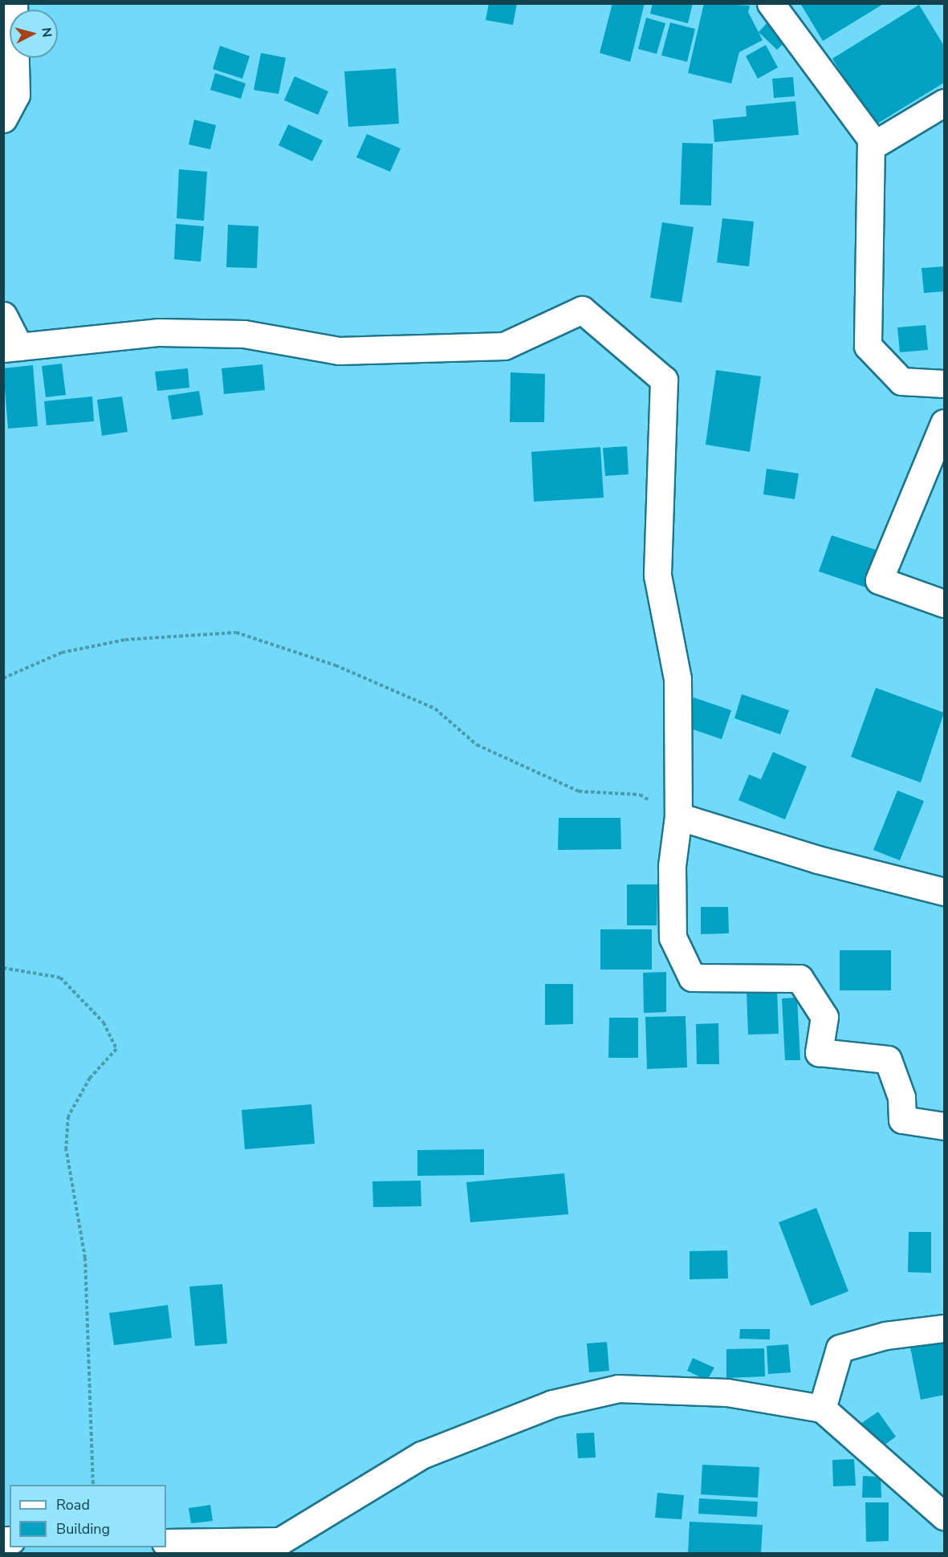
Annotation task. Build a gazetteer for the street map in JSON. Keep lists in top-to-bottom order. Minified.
{"legend":["Road","Building"],"north":"right"}
